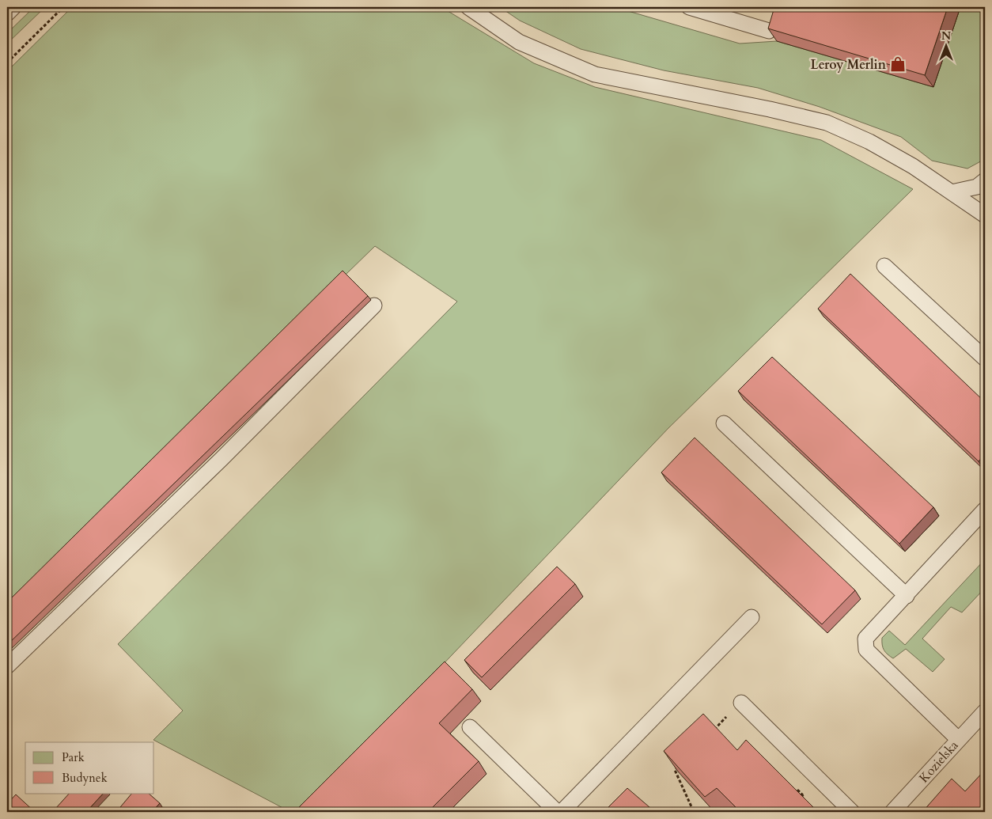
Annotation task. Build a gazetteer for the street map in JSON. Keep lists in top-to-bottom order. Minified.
{"streets":{"lane":["Kozielska"]},"places":{"shop":["Leroy Merlin"]},"legend":["Park","Budynek"],"north":"top"}
